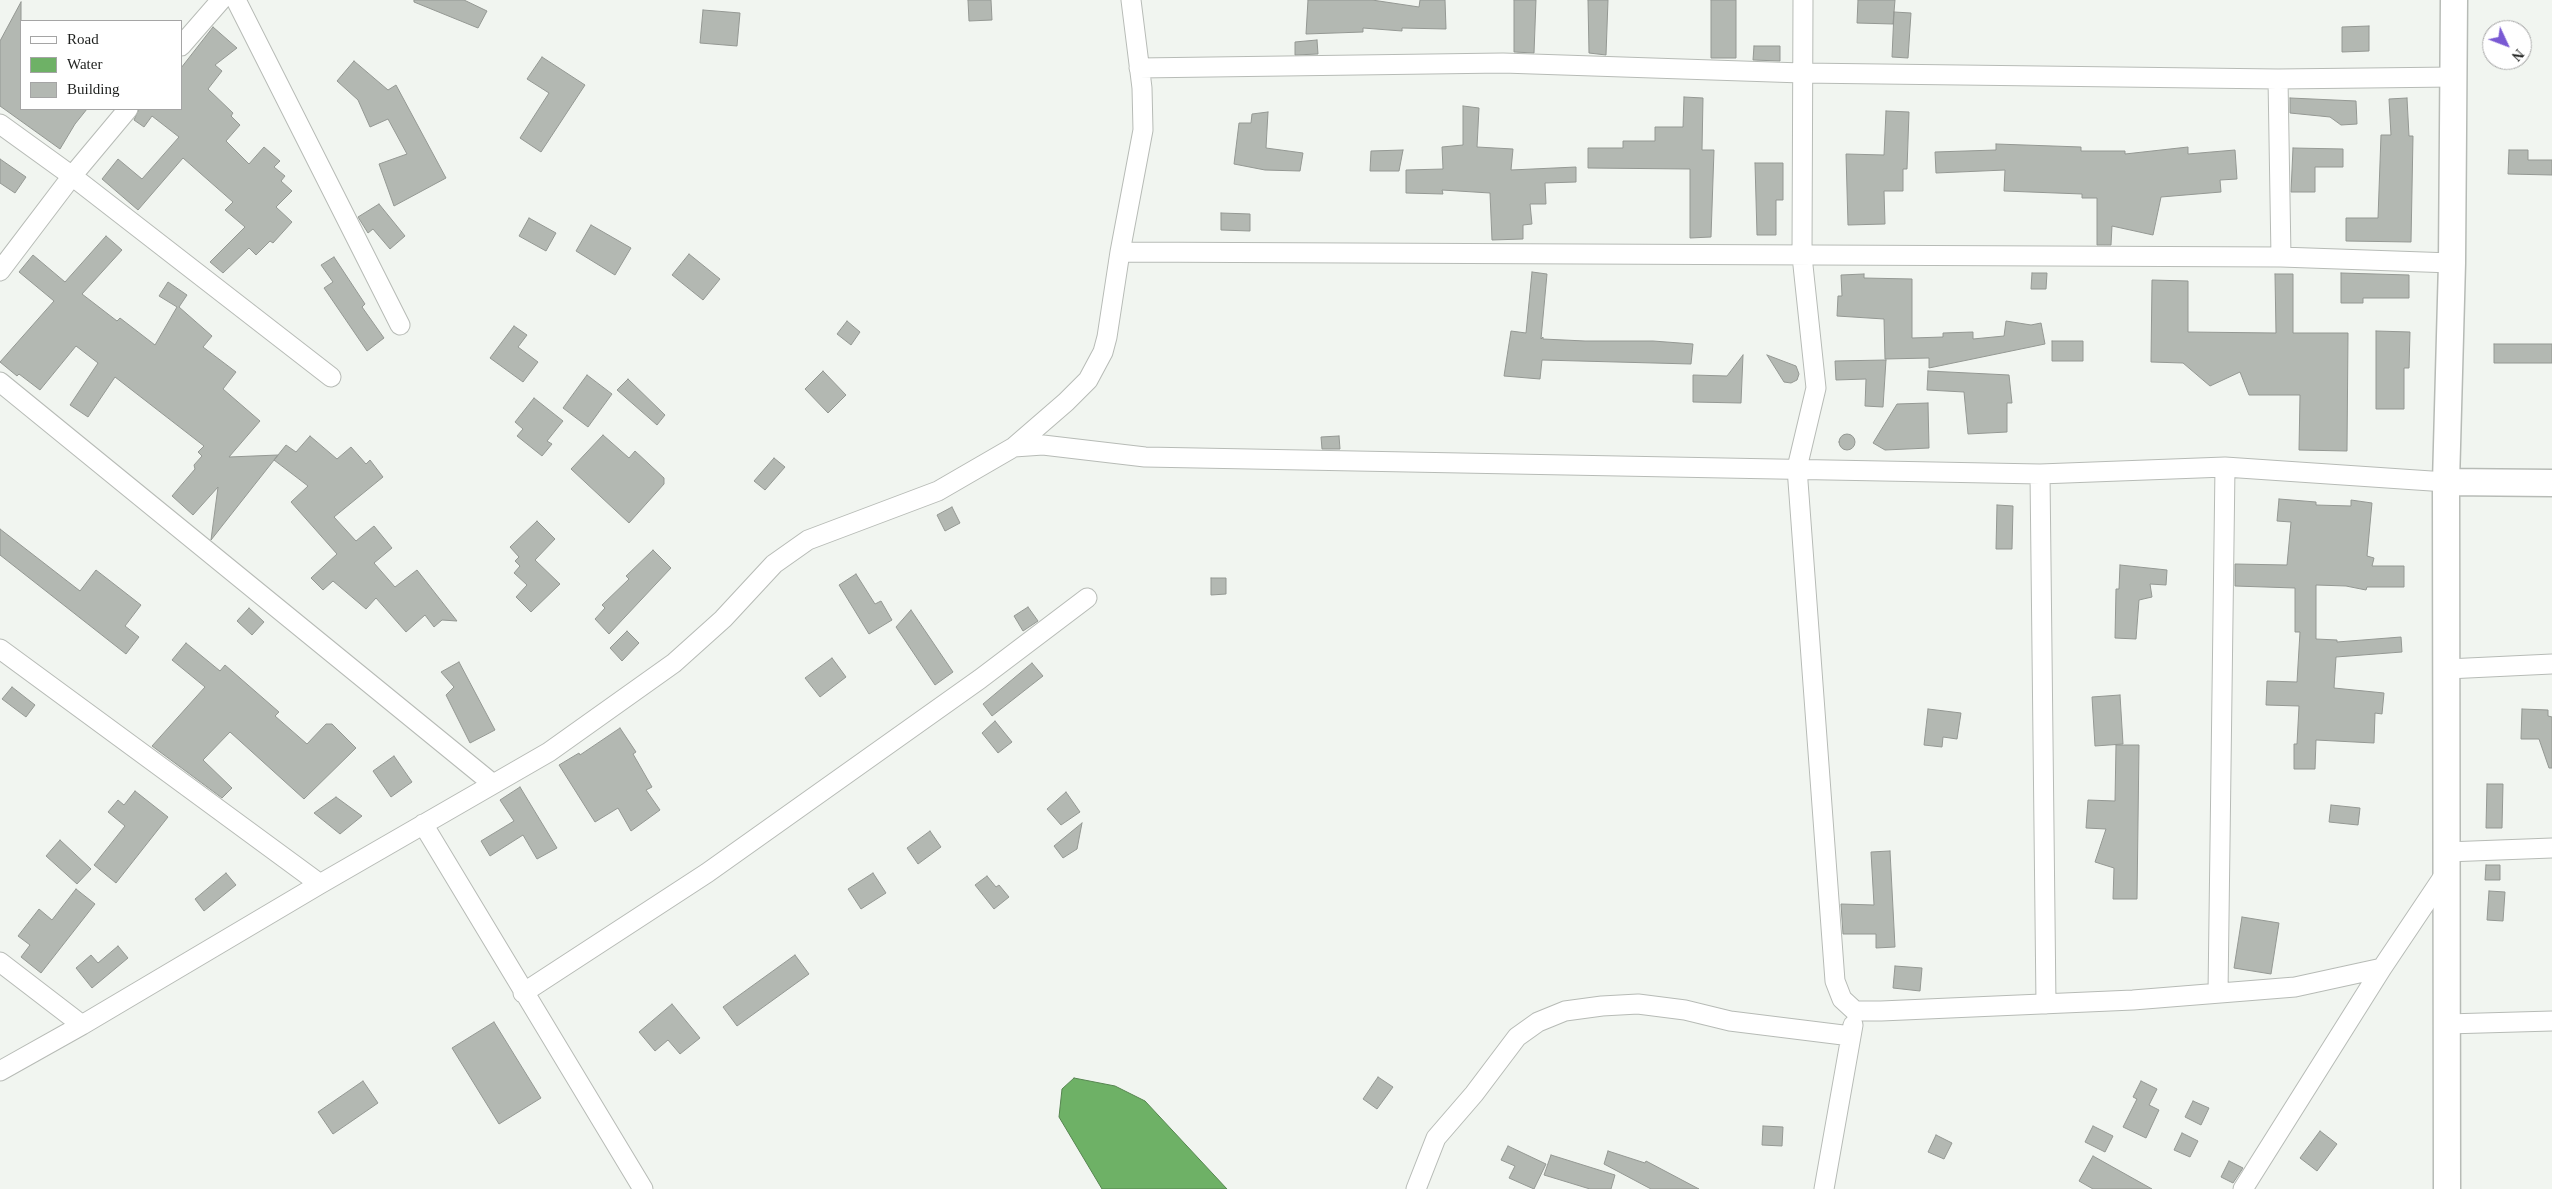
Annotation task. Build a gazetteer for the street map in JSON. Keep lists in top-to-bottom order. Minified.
{"legend":["Road","Water","Building"],"north":"bottom right"}
